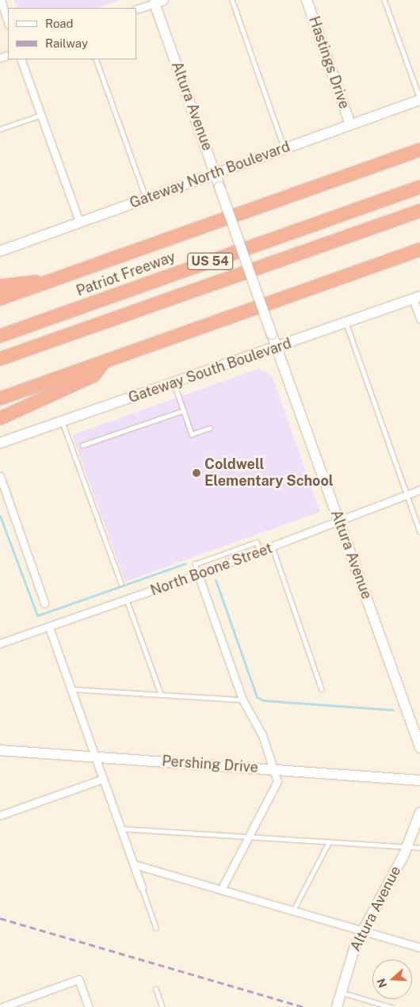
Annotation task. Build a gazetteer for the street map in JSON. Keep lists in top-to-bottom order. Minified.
{"streets":{"highway":["US 54","Patriot Freeway"],"main road":["Hastings Drive","Altura Avenue","Gateway North Boulevard","Gateway South Boulevard","Pershing Drive"],"street":["North Boone Street"]},"crossings":[["Hastings Drive","Gateway North Boulevard"],["Altura Avenue","Gateway North Boulevard"],["Altura Avenue","Gateway South Boulevard"],["Altura Avenue","North Boone Street"]],"places":["Coldwell Elementary School"],"legend":["Road","Railway"],"north":"left"}
